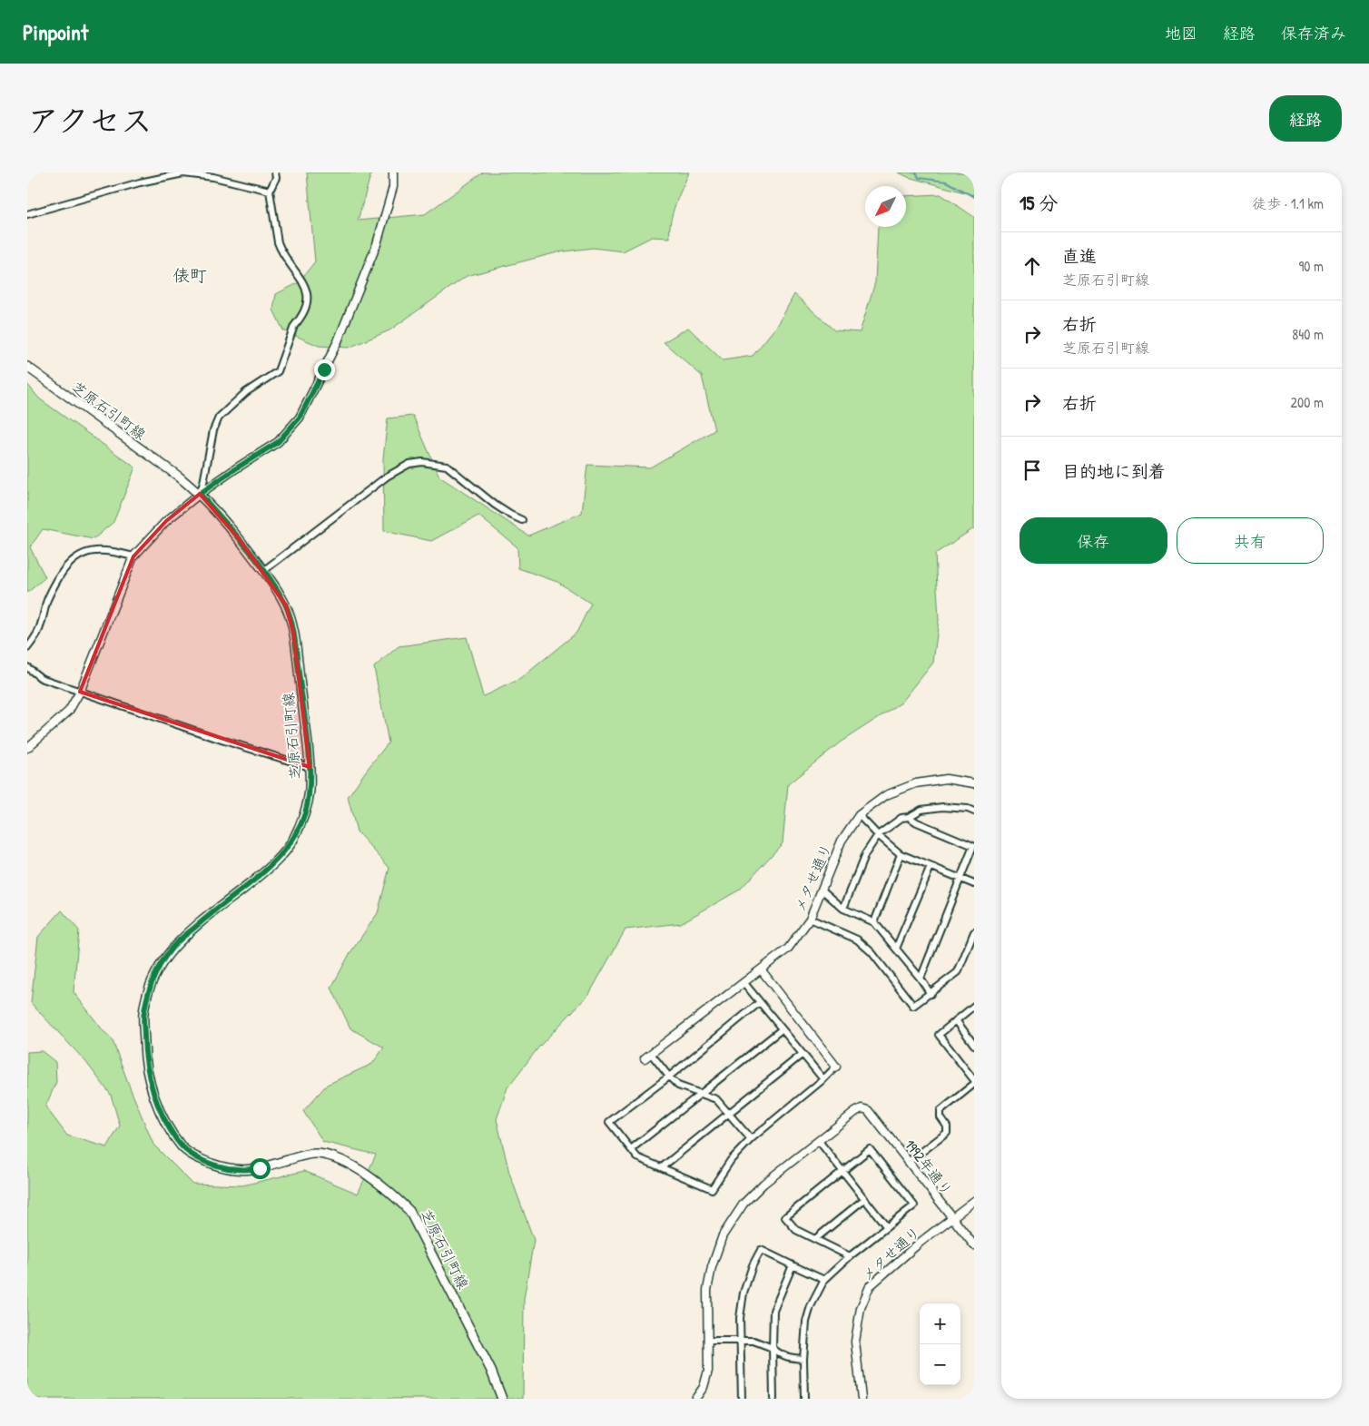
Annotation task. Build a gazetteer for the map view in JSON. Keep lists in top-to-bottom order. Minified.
{"streets":{"main road":["芝原石引町線"],"street":["メタせ通り","1992年通り"]},"crossings":[["メタせ通り","1992年通り"]],"districts":["俵町"],"north":"bottom left","page":{"header":"Pinpoint","nav":["地図","経路","保存済み"],"title":"アクセス","buttons":["経路",["保存","共有"]],"heading":["15 分","徒歩 · 1.1 km"],"list":[["直進","芝原石引町線","90 m"],["右折","芝原石引町線","840 m"],["右折","200 m"],"目的地に到着"],"map_buttons":["+","−"]}}
